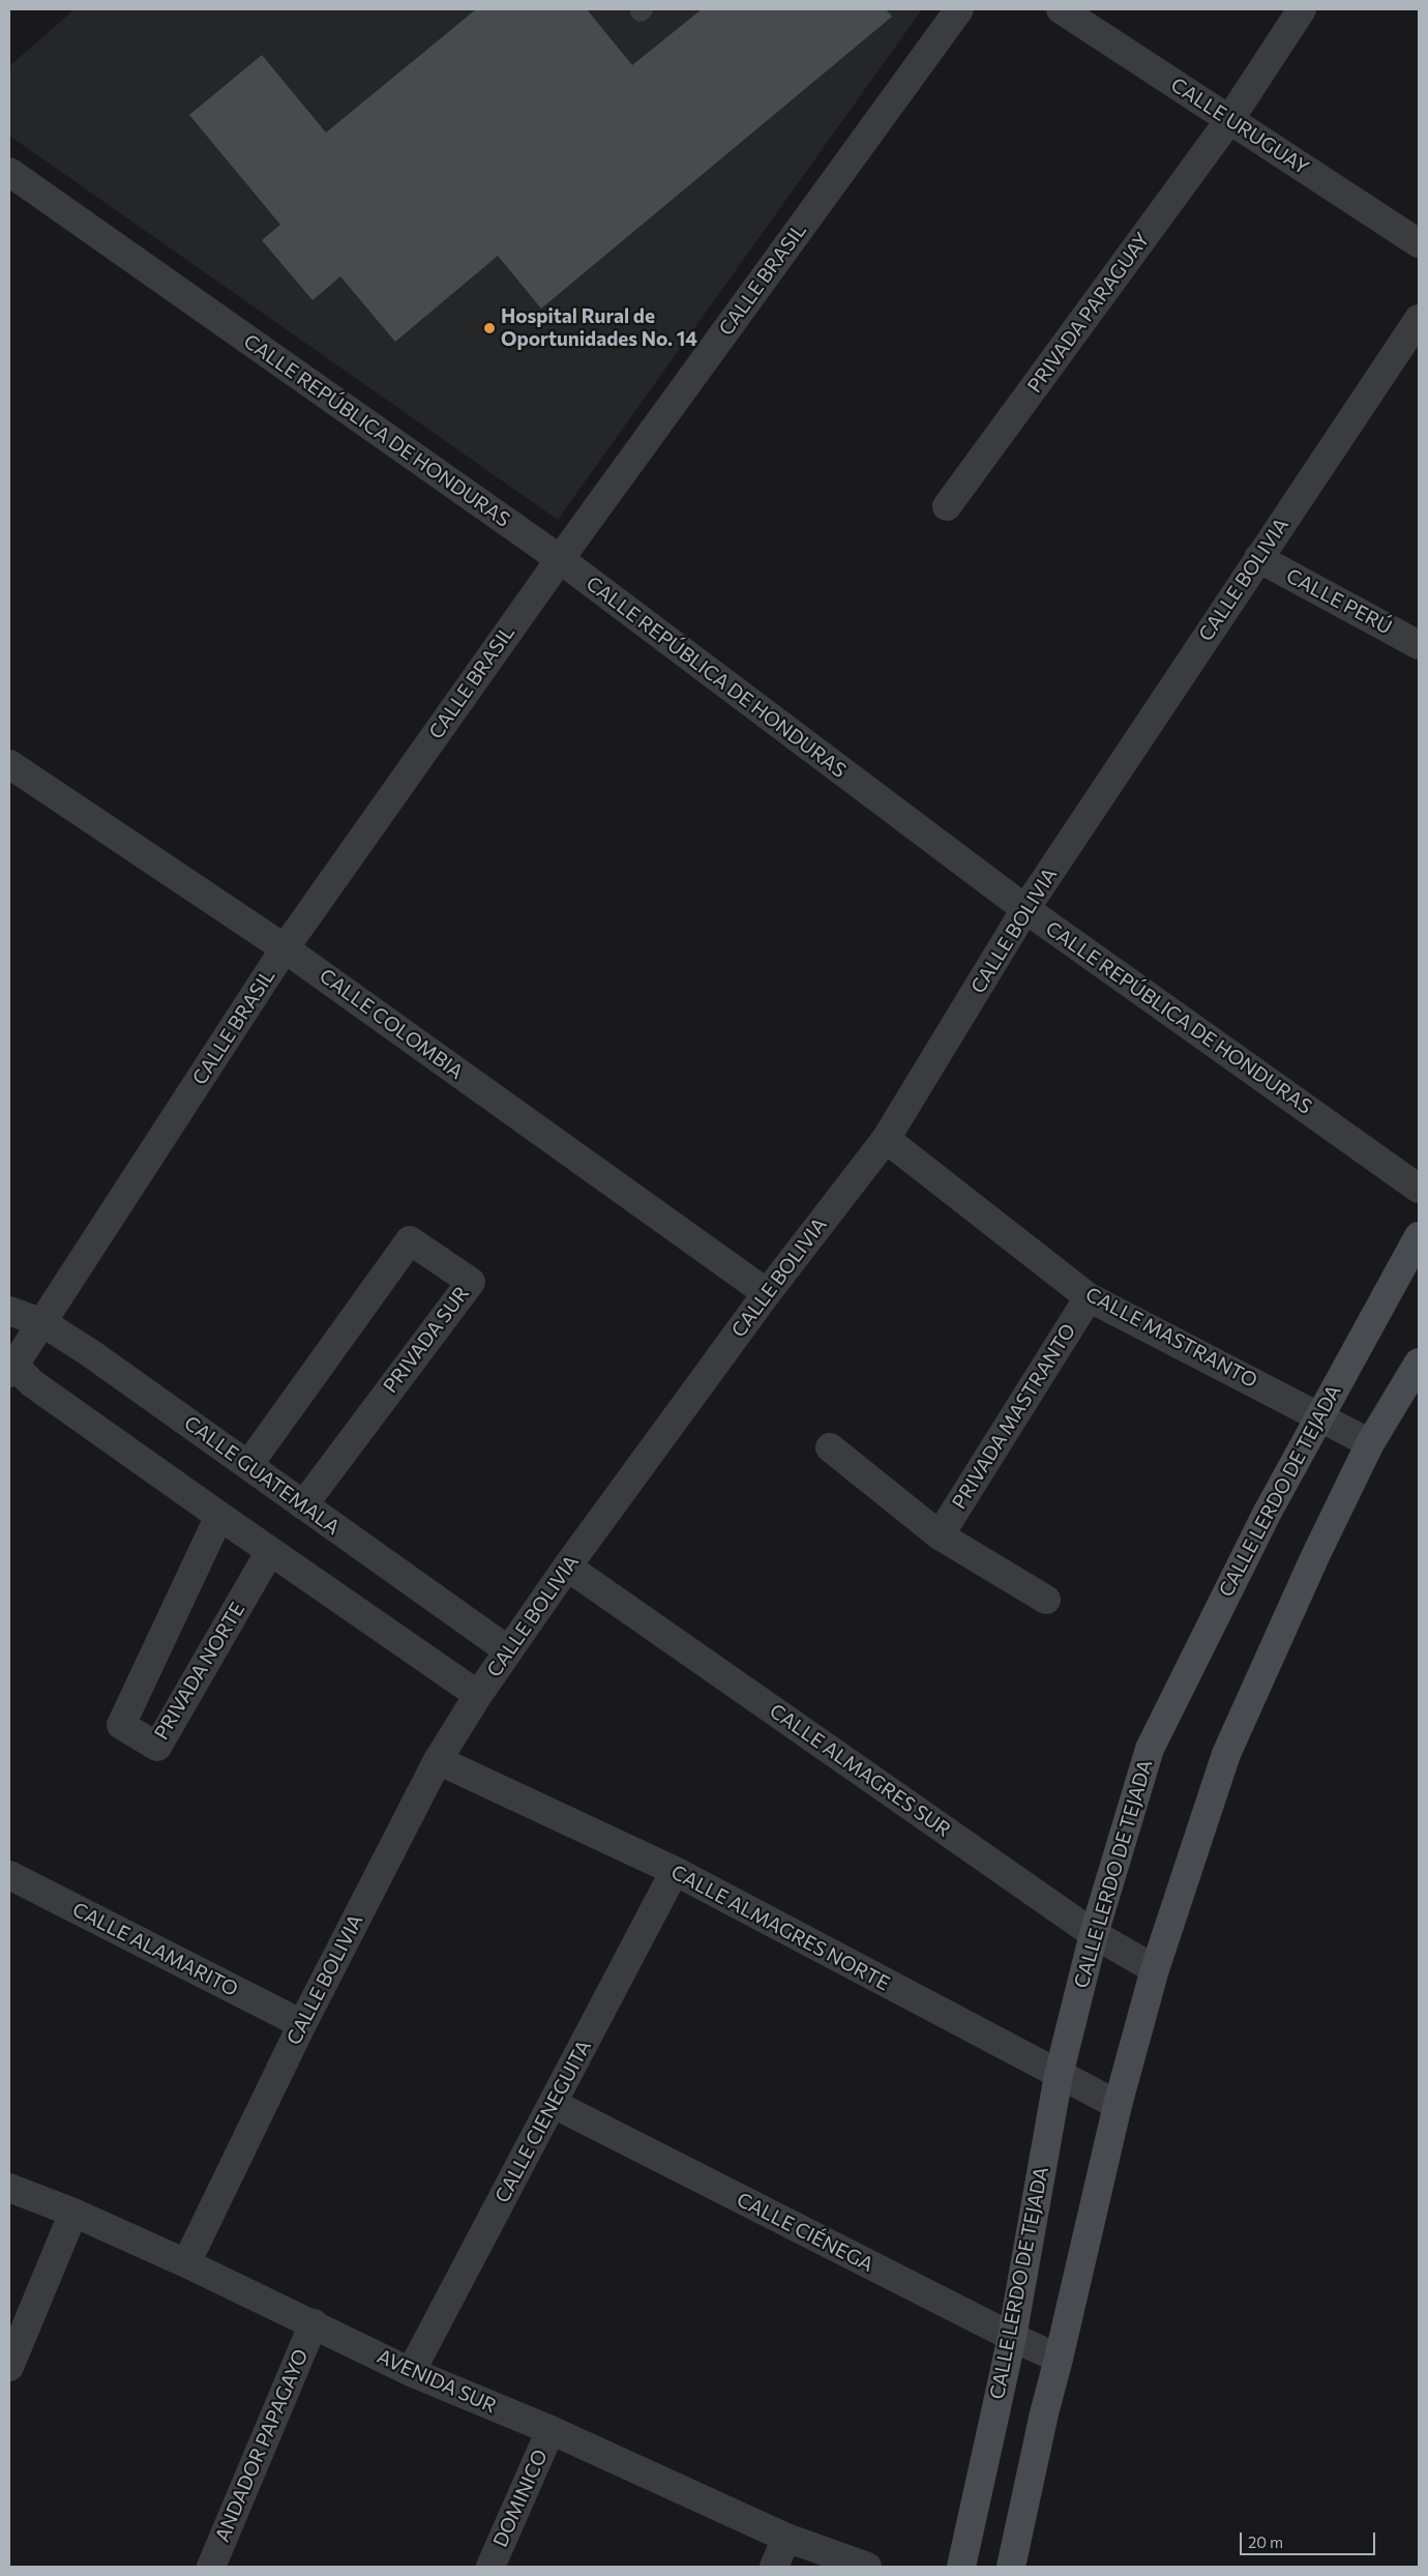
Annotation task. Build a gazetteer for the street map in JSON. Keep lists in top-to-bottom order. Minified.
{"streets":{"street":["CALLE URUGUAY","CALLE BRASIL","PRIVADA PARAGUAY","CALLE REPÚBLICA DE HONDURAS","CALLE BOLIVIA","CALLE PERÚ","CALLE COLOMBIA","CALLE MASTRANTO","PRIVADA SUR","PRIVADA MASTRANTO","CALLE GUATEMALA","CALLE LERDO DE TEJADA","PRIVADA NORTE","CALLE ALMAGRES SUR","CALLE ALMAGRES NORTE","CALLE ALAMARITO","CALLE CIENEGUITA","CALLE CIÉNEGA","AVENIDA SUR","ANDADOR PAPAGAYO","DOMINICO"]},"crossings":[["CALLE URUGUAY","PRIVADA PARAGUAY"],["CALLE BRASIL","CALLE REPÚBLICA DE HONDURAS"],["CALLE BRASIL","CALLE COLOMBIA"],["CALLE BRASIL","CALLE GUATEMALA"],["CALLE REPÚBLICA DE HONDURAS","CALLE BOLIVIA"],["CALLE BOLIVIA","CALLE PERÚ"],["CALLE BOLIVIA","CALLE COLOMBIA"],["CALLE BOLIVIA","CALLE MASTRANTO"],["CALLE BOLIVIA","CALLE GUATEMALA"],["CALLE BOLIVIA","CALLE ALMAGRES SUR"],["CALLE BOLIVIA","CALLE ALMAGRES NORTE"],["CALLE BOLIVIA","CALLE ALAMARITO"],["CALLE BOLIVIA","AVENIDA SUR"],["CALLE MASTRANTO","PRIVADA MASTRANTO"],["CALLE MASTRANTO","CALLE LERDO DE TEJADA"],["PRIVADA SUR","CALLE GUATEMALA"],["CALLE LERDO DE TEJADA","CALLE ALMAGRES SUR"],["CALLE LERDO DE TEJADA","CALLE ALMAGRES NORTE"],["CALLE LERDO DE TEJADA","CALLE CIÉNEGA"],["CALLE ALMAGRES NORTE","CALLE CIENEGUITA"],["CALLE CIENEGUITA","CALLE CIÉNEGA"],["CALLE CIENEGUITA","AVENIDA SUR"],["AVENIDA SUR","ANDADOR PAPAGAYO"],["AVENIDA SUR","DOMINICO"]],"places":["Hospital Rural de Oportunidades No. 14"],"scale_bar":"20 m"}
